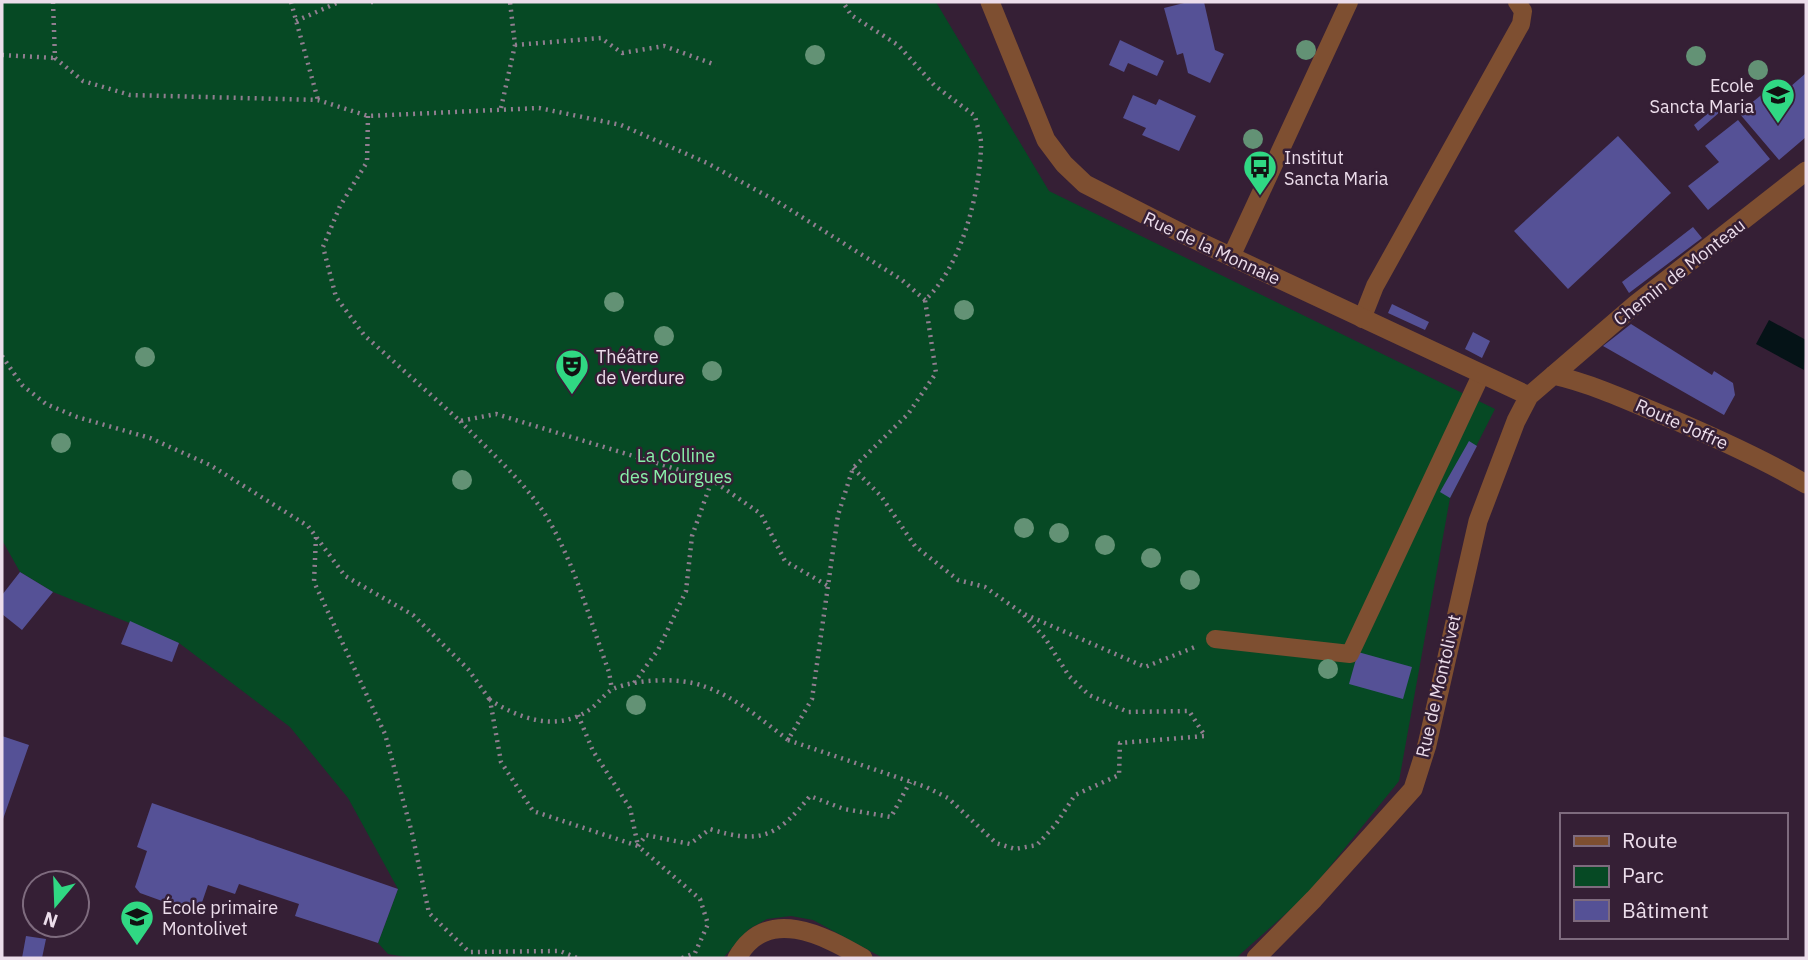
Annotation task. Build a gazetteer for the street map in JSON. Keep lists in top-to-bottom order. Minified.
{"streets":{"street":["Rue de la Monnaie","Chemin de Monteau","Route Joffre","Rue de Montolivet"]},"crossings":[["Rue de la Monnaie","Rue de Montolivet"],["Chemin de Monteau","Route Joffre"],["Chemin de Monteau","Rue de Montolivet"],["Route Joffre","Rue de Montolivet"]],"parks":["La Colline des Mourgues"],"places":{"school or university":["Ecole Sancta Maria","École primaire Montolivet"],"bus stop":["Institut Sancta Maria"],"theatre":["Théâtre de Verdure"]},"legend":["Route","Parc","Bâtiment"],"north":"bottom"}
